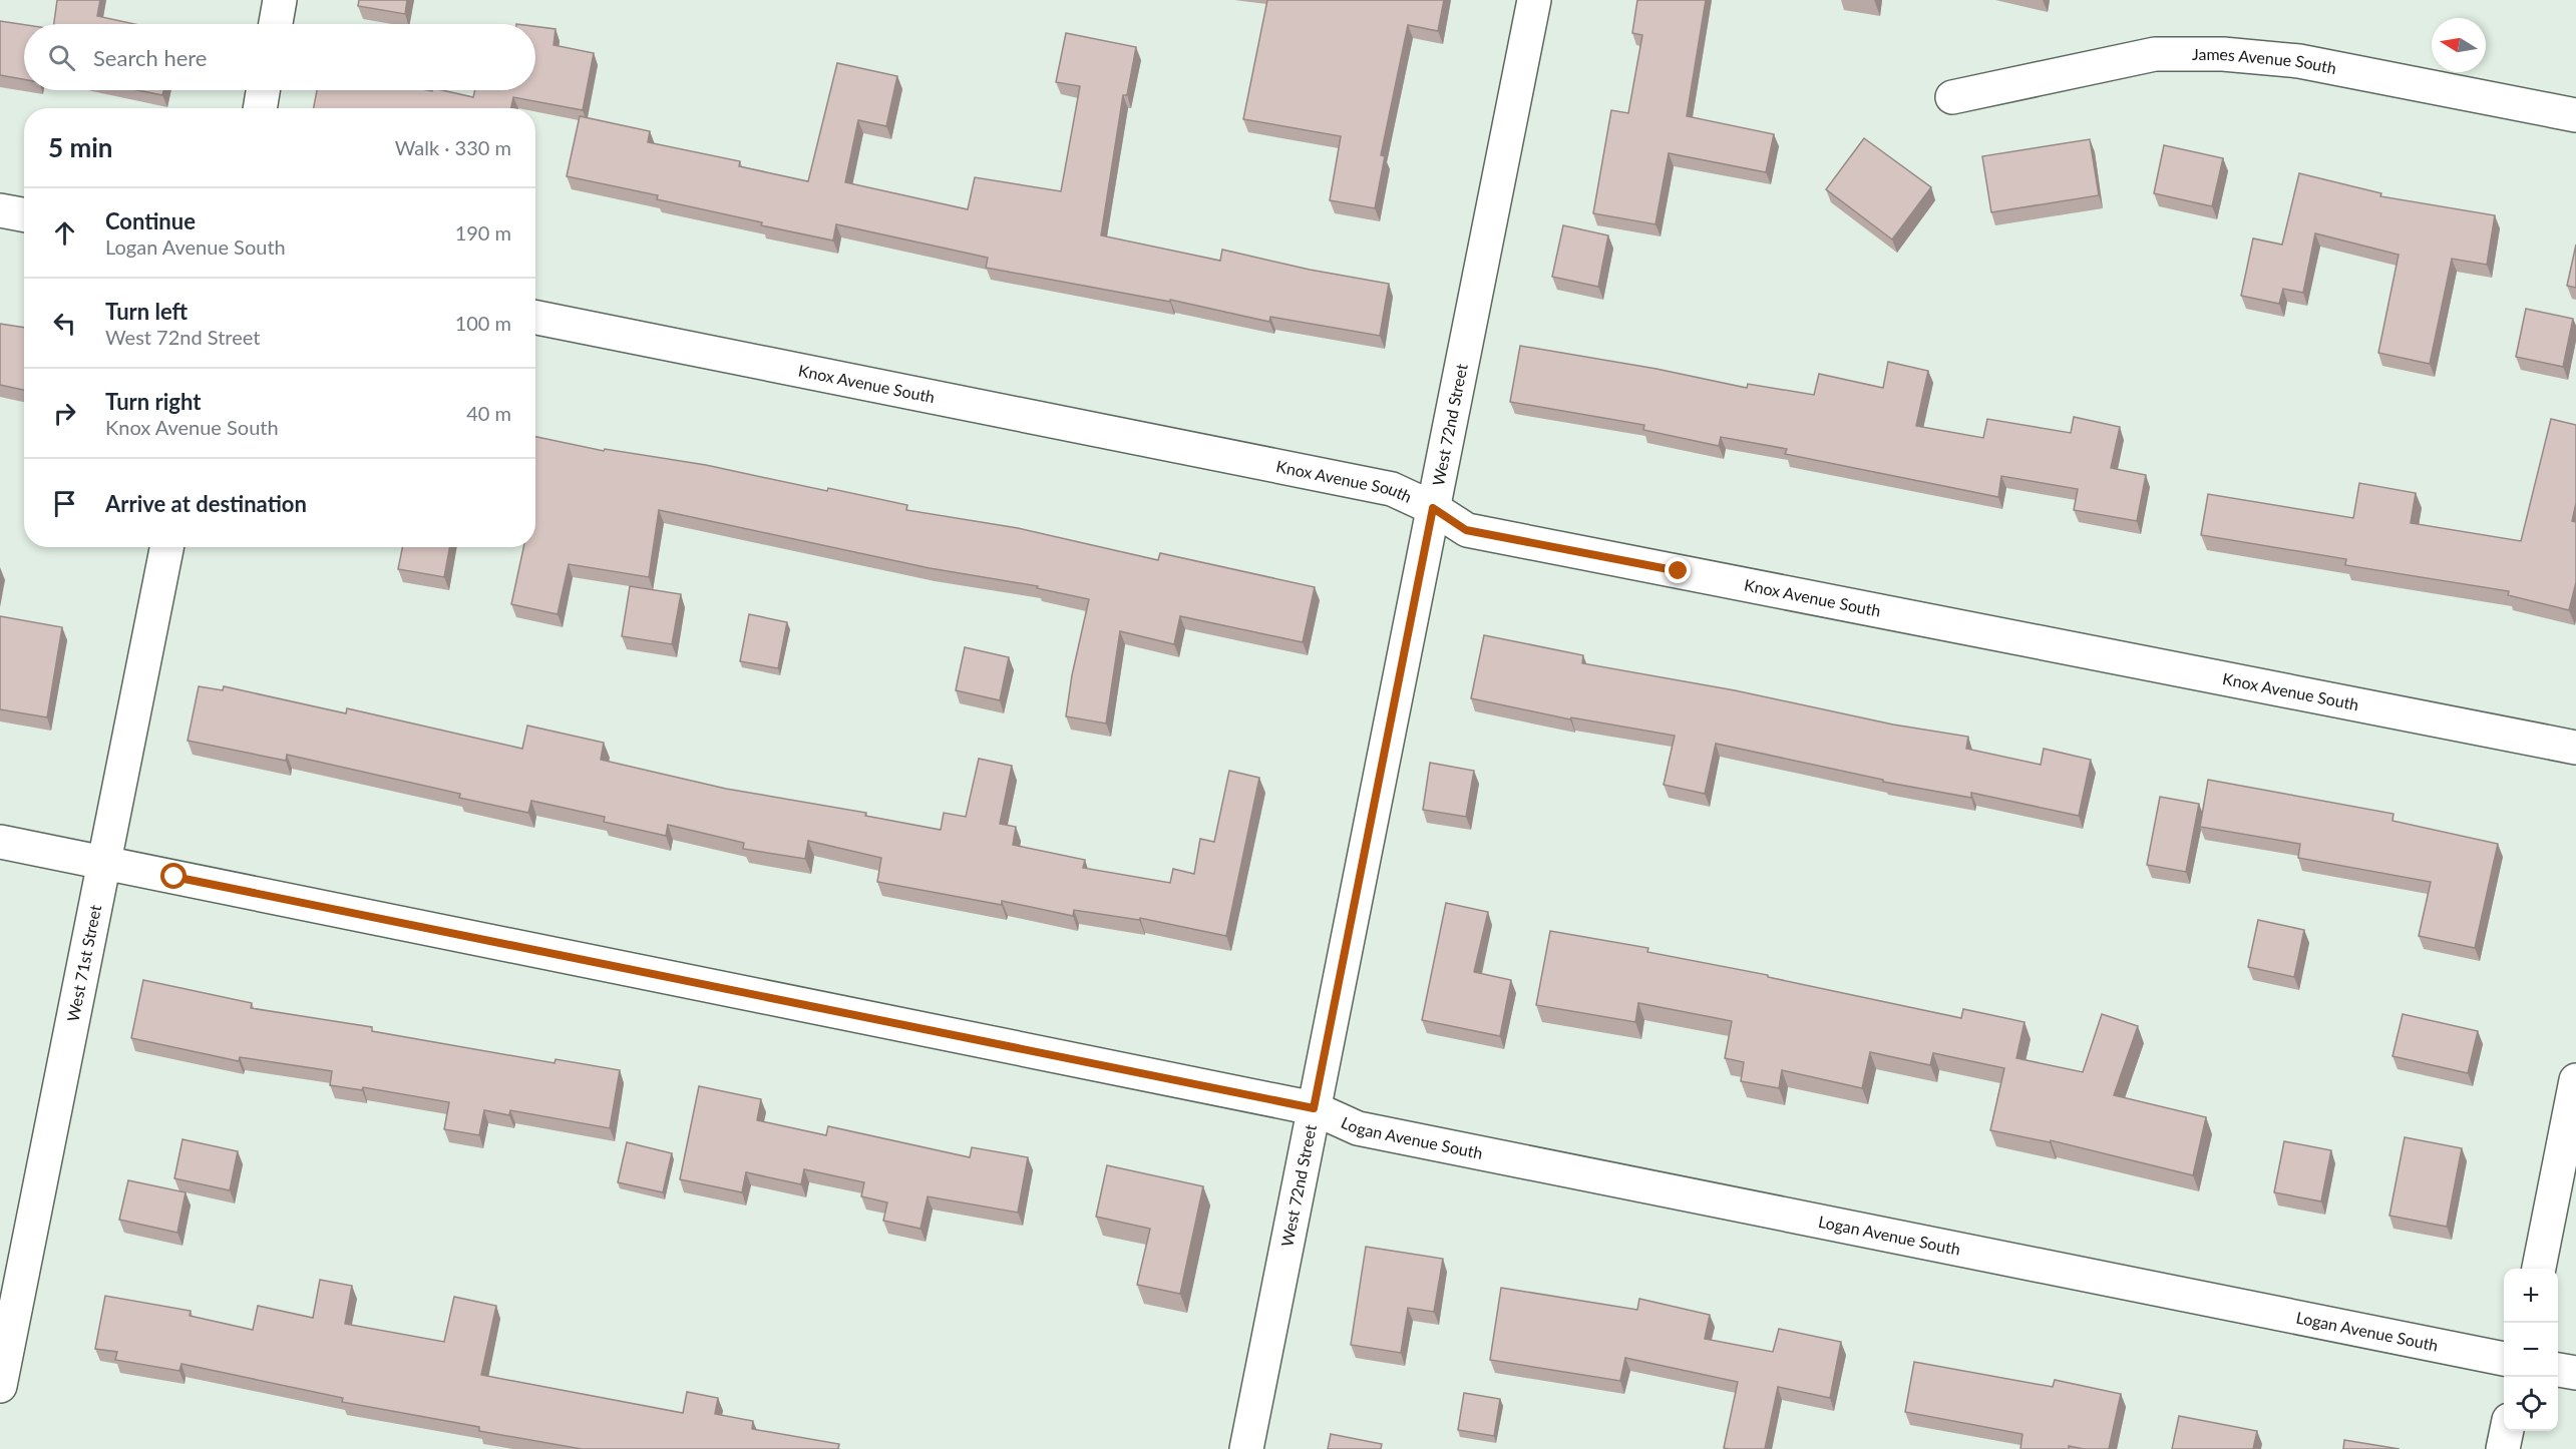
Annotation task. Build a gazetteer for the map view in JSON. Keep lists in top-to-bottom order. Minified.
{"streets":{"street":["James Avenue South","Knox Avenue South","West 72nd Street","West 71st Street","Logan Avenue South"]},"crossings":[["Knox Avenue South","West 72nd Street"],["West 72nd Street","Logan Avenue South"],["West 71st Street","Logan Avenue South"]],"north":"left","page":{"search":"Search here","heading":["5 min","Walk · 330 m"],"list":[["Continue","Logan Avenue South","190 m"],["Turn left","West 72nd Street","100 m"],["Turn right","Knox Avenue South","40 m"],"Arrive at destination"],"map_buttons":["+","−"]}}
